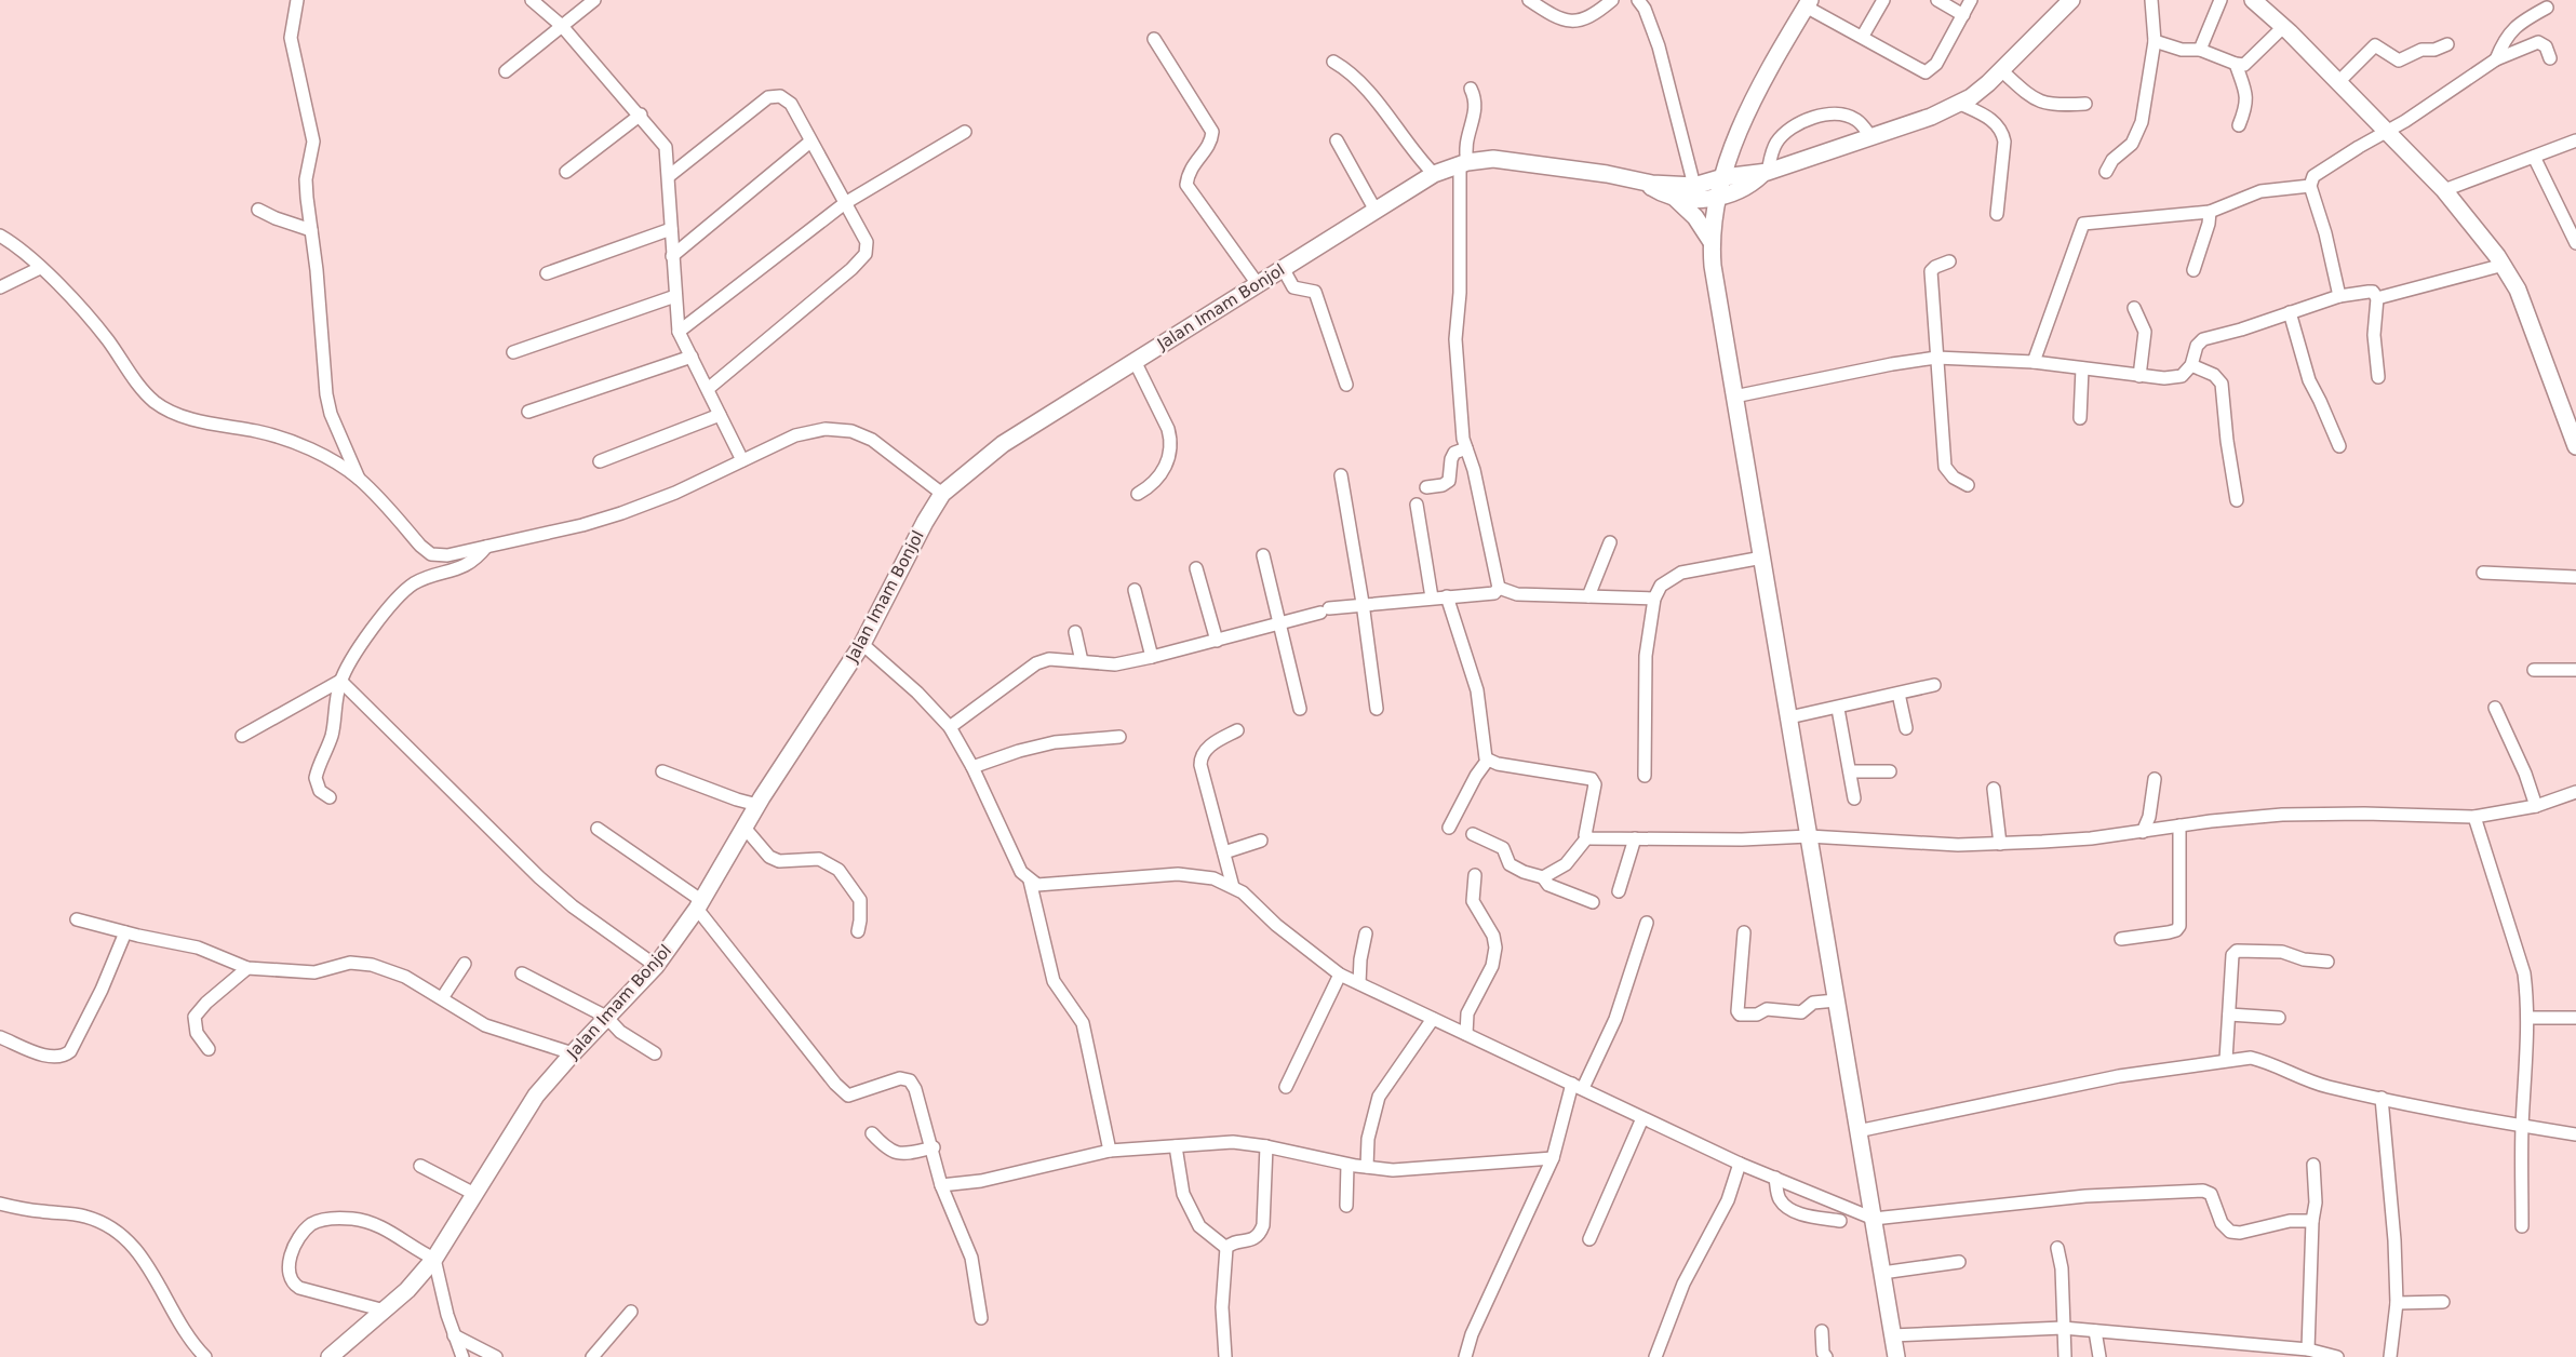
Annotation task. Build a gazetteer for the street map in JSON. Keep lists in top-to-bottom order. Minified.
{"streets":{"main road":["Jalan Imam Bonjol"]}}
